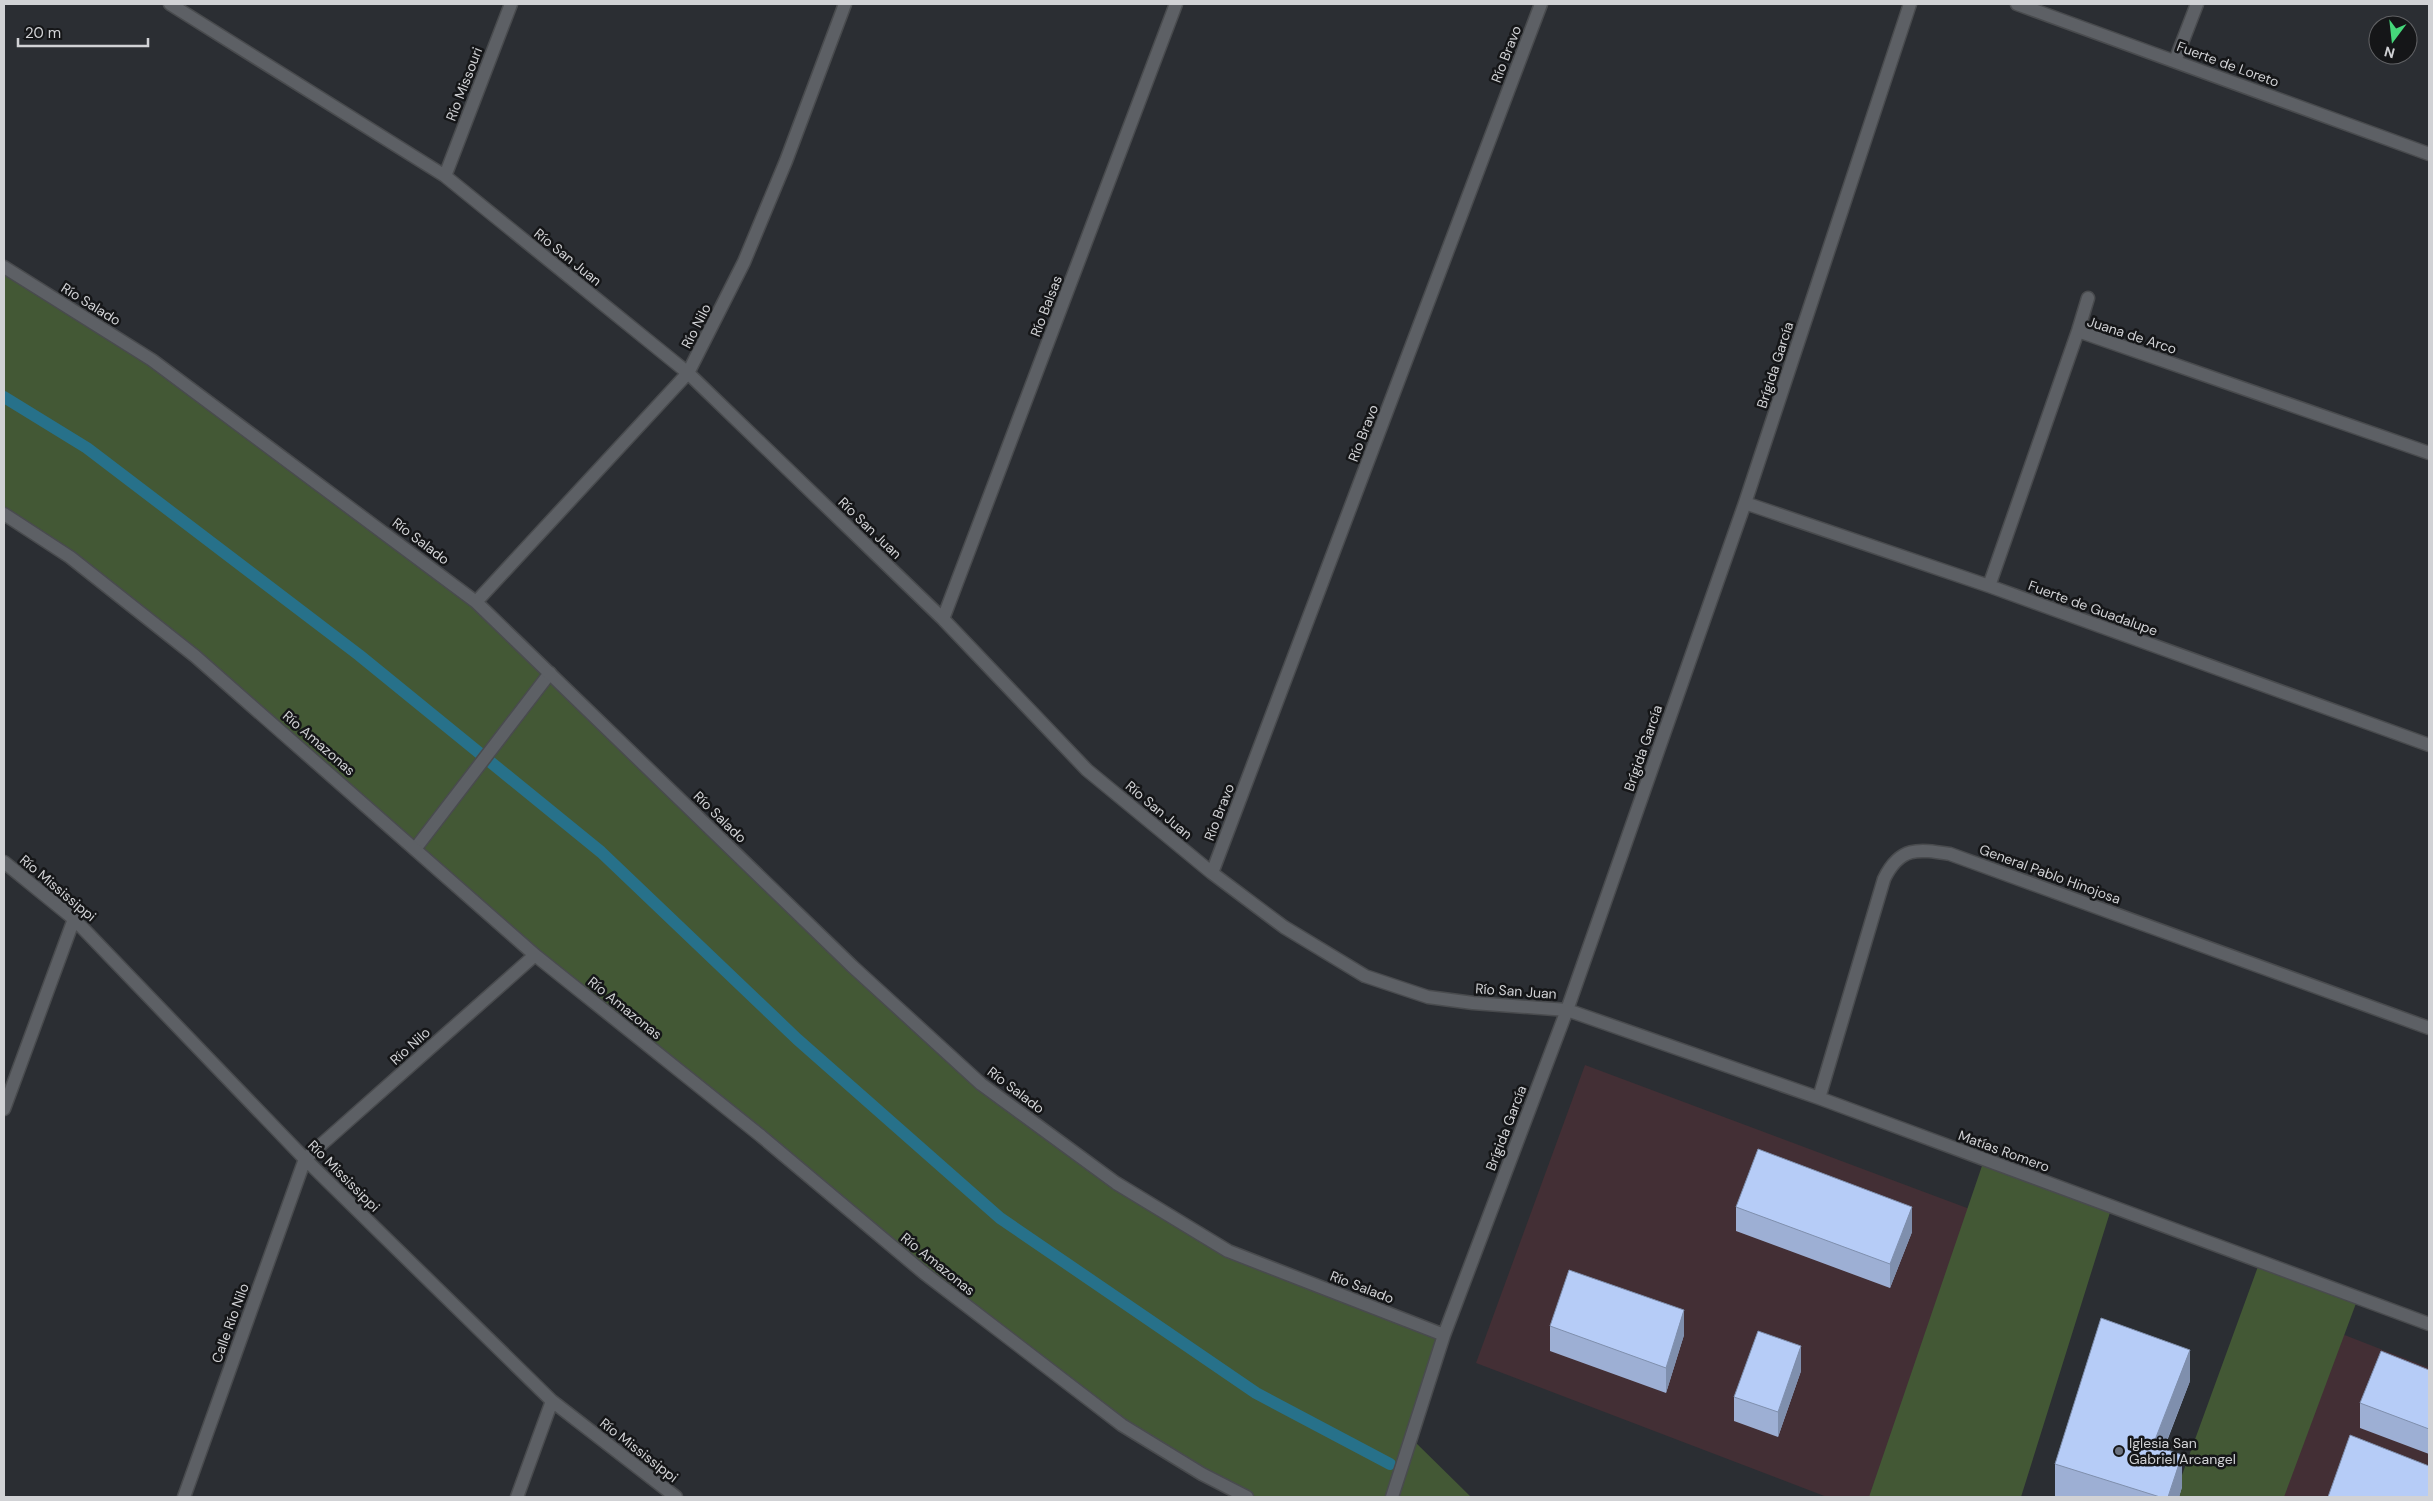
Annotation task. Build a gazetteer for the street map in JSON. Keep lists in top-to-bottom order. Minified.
{"streets":{"street":["Río Bravo","Fuerte de Loreto","Río Missouri","Río San Juan","Río Salado","Río Balsas","Río Nilo","Juana de Arco","Brígida García","Fuerte de Guadalupe","Río Amazonas","General Pablo Hinojosa","Río Mississippi","Matías Romero","Calle Río Nilo"]},"crossings":[["Río Bravo","Río San Juan"],["Río Missouri","Río San Juan"],["Río San Juan","Río Balsas"],["Río San Juan","Río Nilo"],["Río San Juan","Brígida García"],["Río San Juan","Matías Romero"],["Río Salado","Río Nilo"],["Río Salado","Brígida García"],["Río Nilo","Río Amazonas"],["Río Nilo","Río Mississippi"],["Río Nilo","Calle Río Nilo"],["Juana de Arco","Fuerte de Guadalupe"],["Brígida García","Fuerte de Guadalupe"],["Brígida García","Matías Romero"],["General Pablo Hinojosa","Matías Romero"],["Río Mississippi","Calle Río Nilo"]],"places":["Iglesia San Gabriel Arcangel"],"scale_bar":"20 m","north":"bottom"}
